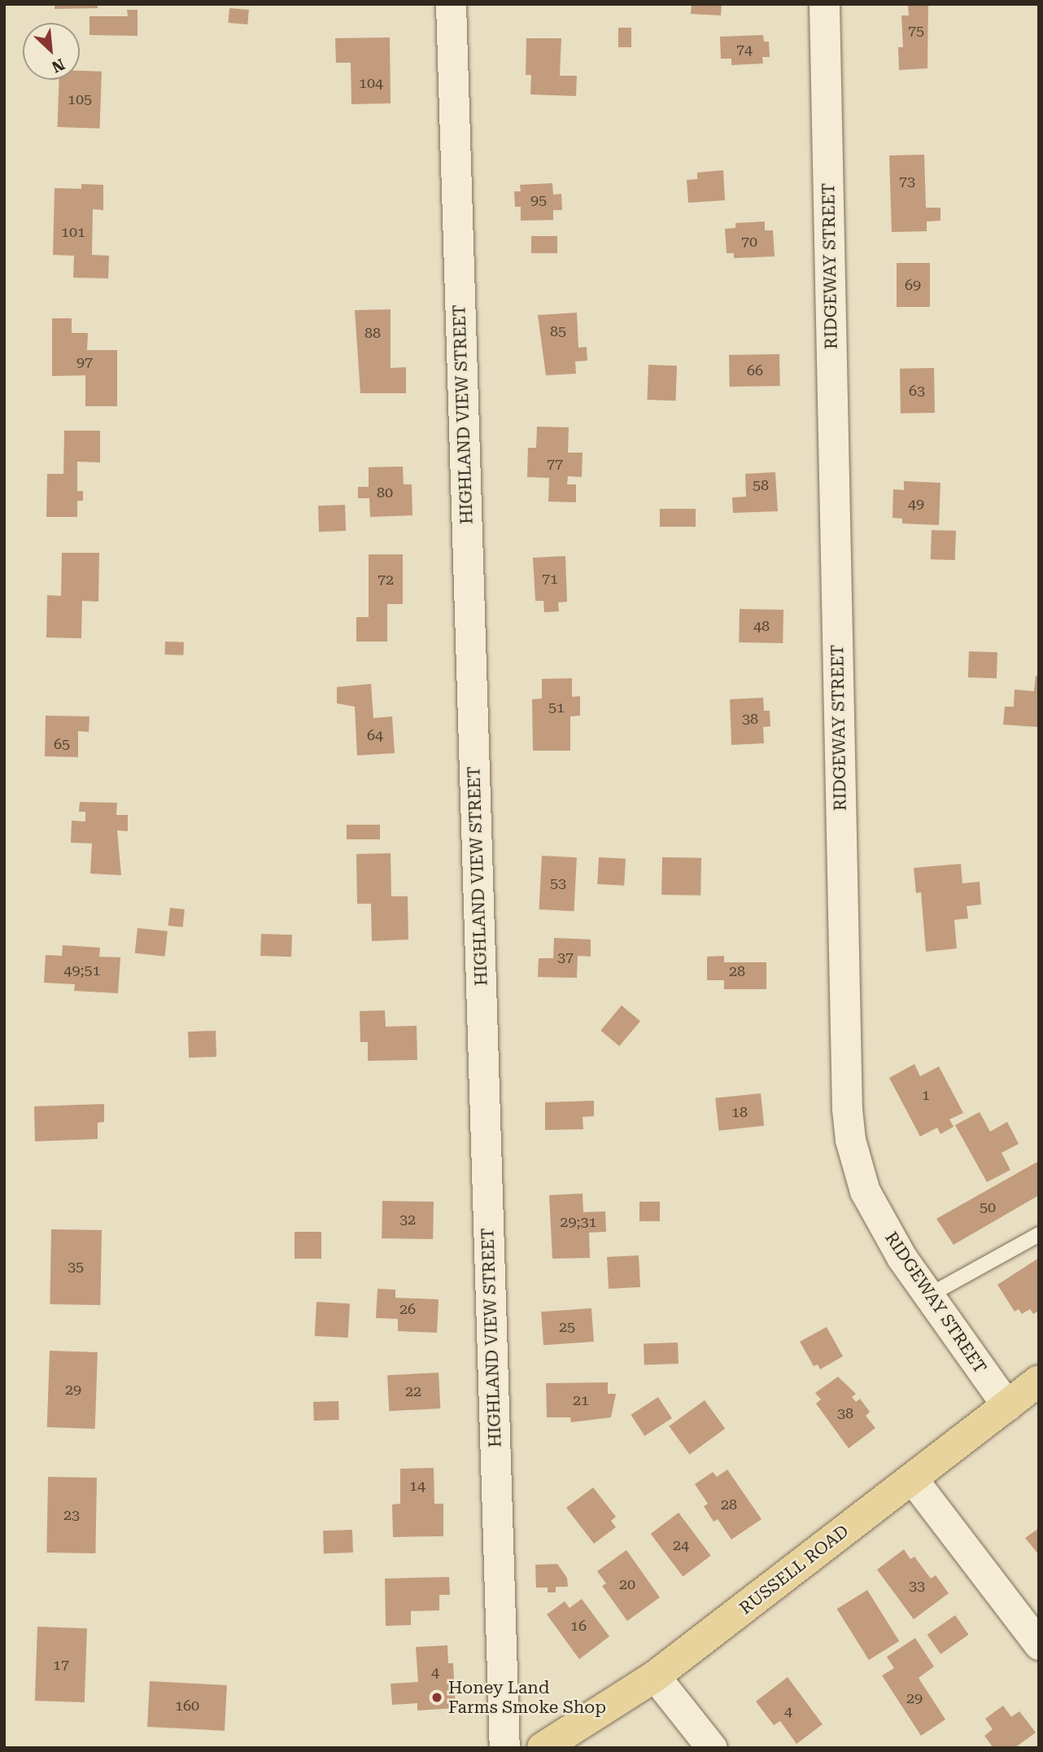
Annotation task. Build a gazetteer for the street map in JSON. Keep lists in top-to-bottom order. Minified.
{"streets":{"main road":["RUSSELL ROAD"],"street":["RIDGEWAY STREET","HIGHLAND VIEW STREET"]},"crossings":[["RIDGEWAY STREET","RUSSELL ROAD"]],"places":["Honey Land Farms Smoke Shop"],"house_numbers":["75","74","104","105","73","95","101","70","69","85","88","97","66","63","77","58","80","49","71","72","48","51","38","64","65","53","37","49;51","28","1","18","50","32","29;31","35","26","25","29","22","21","38","14","28","23","24","20","33","16","17","4","29","160","4"],"north":"bottom right"}
